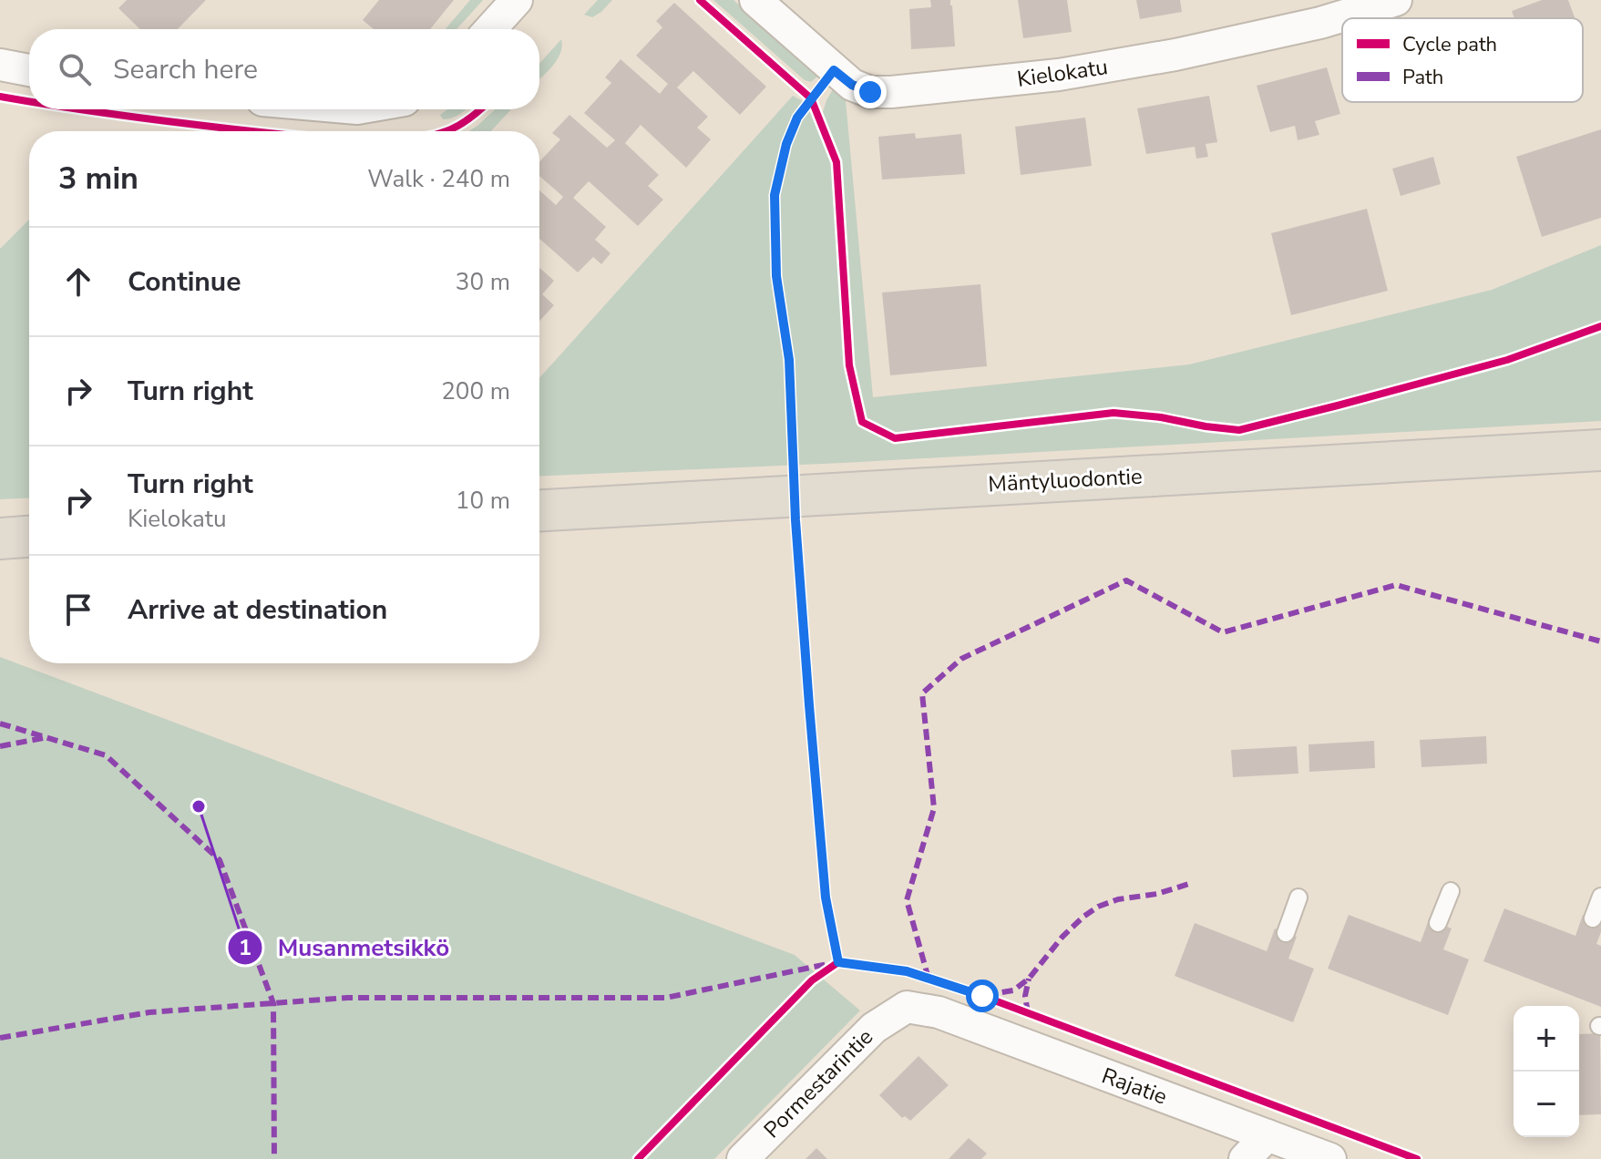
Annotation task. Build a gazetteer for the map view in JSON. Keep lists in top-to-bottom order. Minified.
{"streets":{"highway":["Mäntyluodontie"],"street":["Kielokatu","Pormestarintie","Rajatie"]},"crossings":[["Pormestarintie","Rajatie"]],"places":["Musanmetsikkö"],"legend":["Cycle path","Path"],"page":{"search":"Search here","heading":["3 min","Walk · 240 m"],"list":[["Continue","30 m"],["Turn right","200 m"],["Turn right","Kielokatu","10 m"],"Arrive at destination"],"map_buttons":["+","−"]}}
